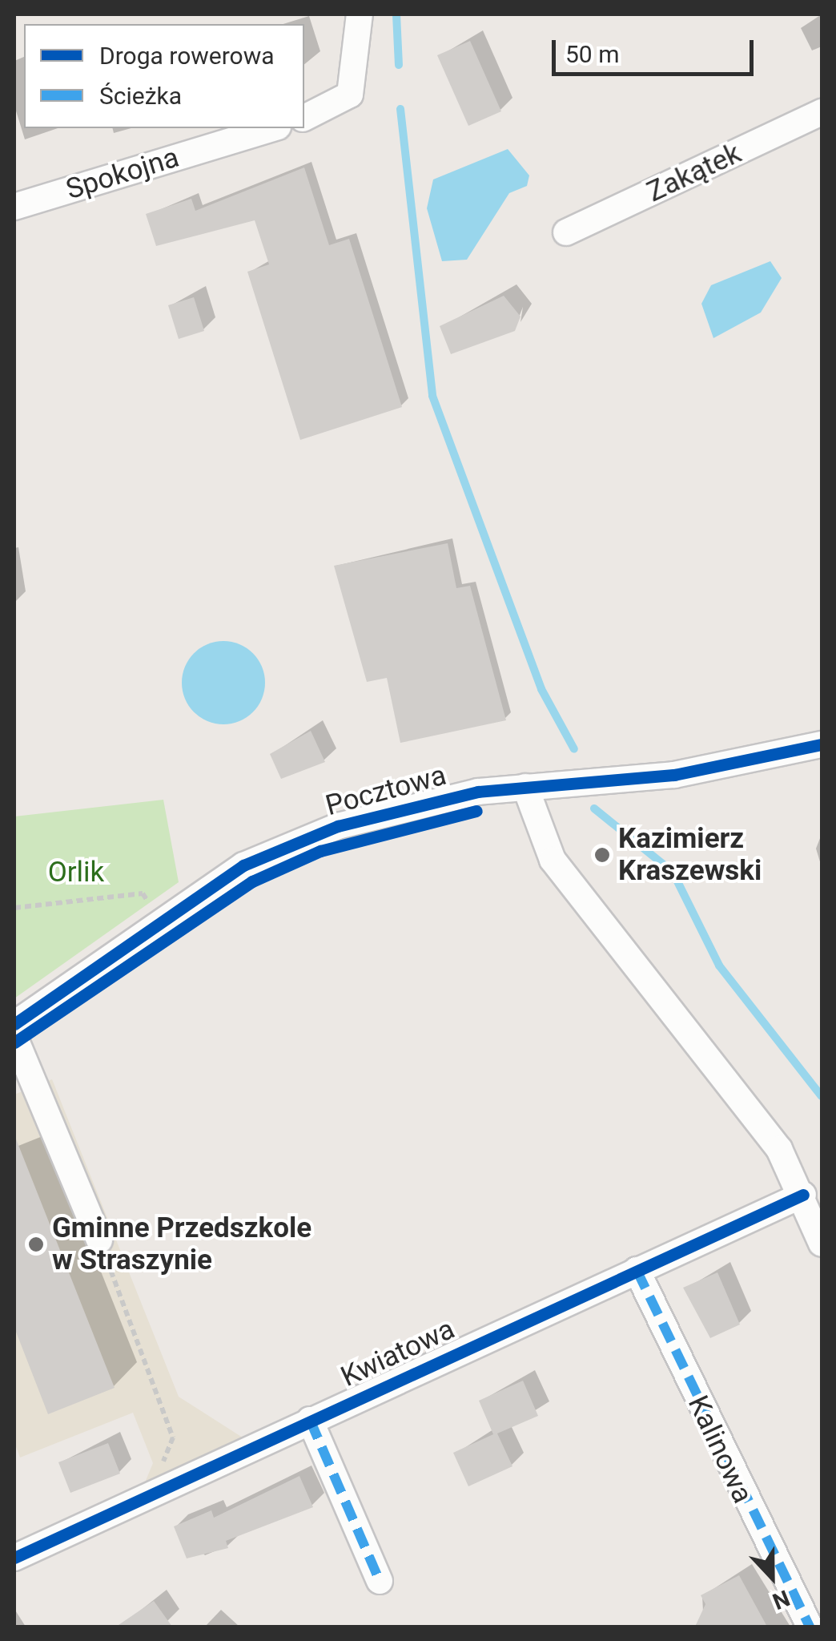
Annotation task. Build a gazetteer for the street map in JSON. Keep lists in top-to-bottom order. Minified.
{"streets":{"street":["Zakątek","Spokojna","Pocztowa","Kwiatowa","Kalinowa"]},"crossings":[["Kwiatowa","Kalinowa"]],"parks":["Orlik"],"places":["Kazimierz Kraszewski","Gminne Przedszkole w Straszynie"],"legend":["Droga rowerowa","Ścieżka"],"scale_bar":"50 m","north":"bottom"}
